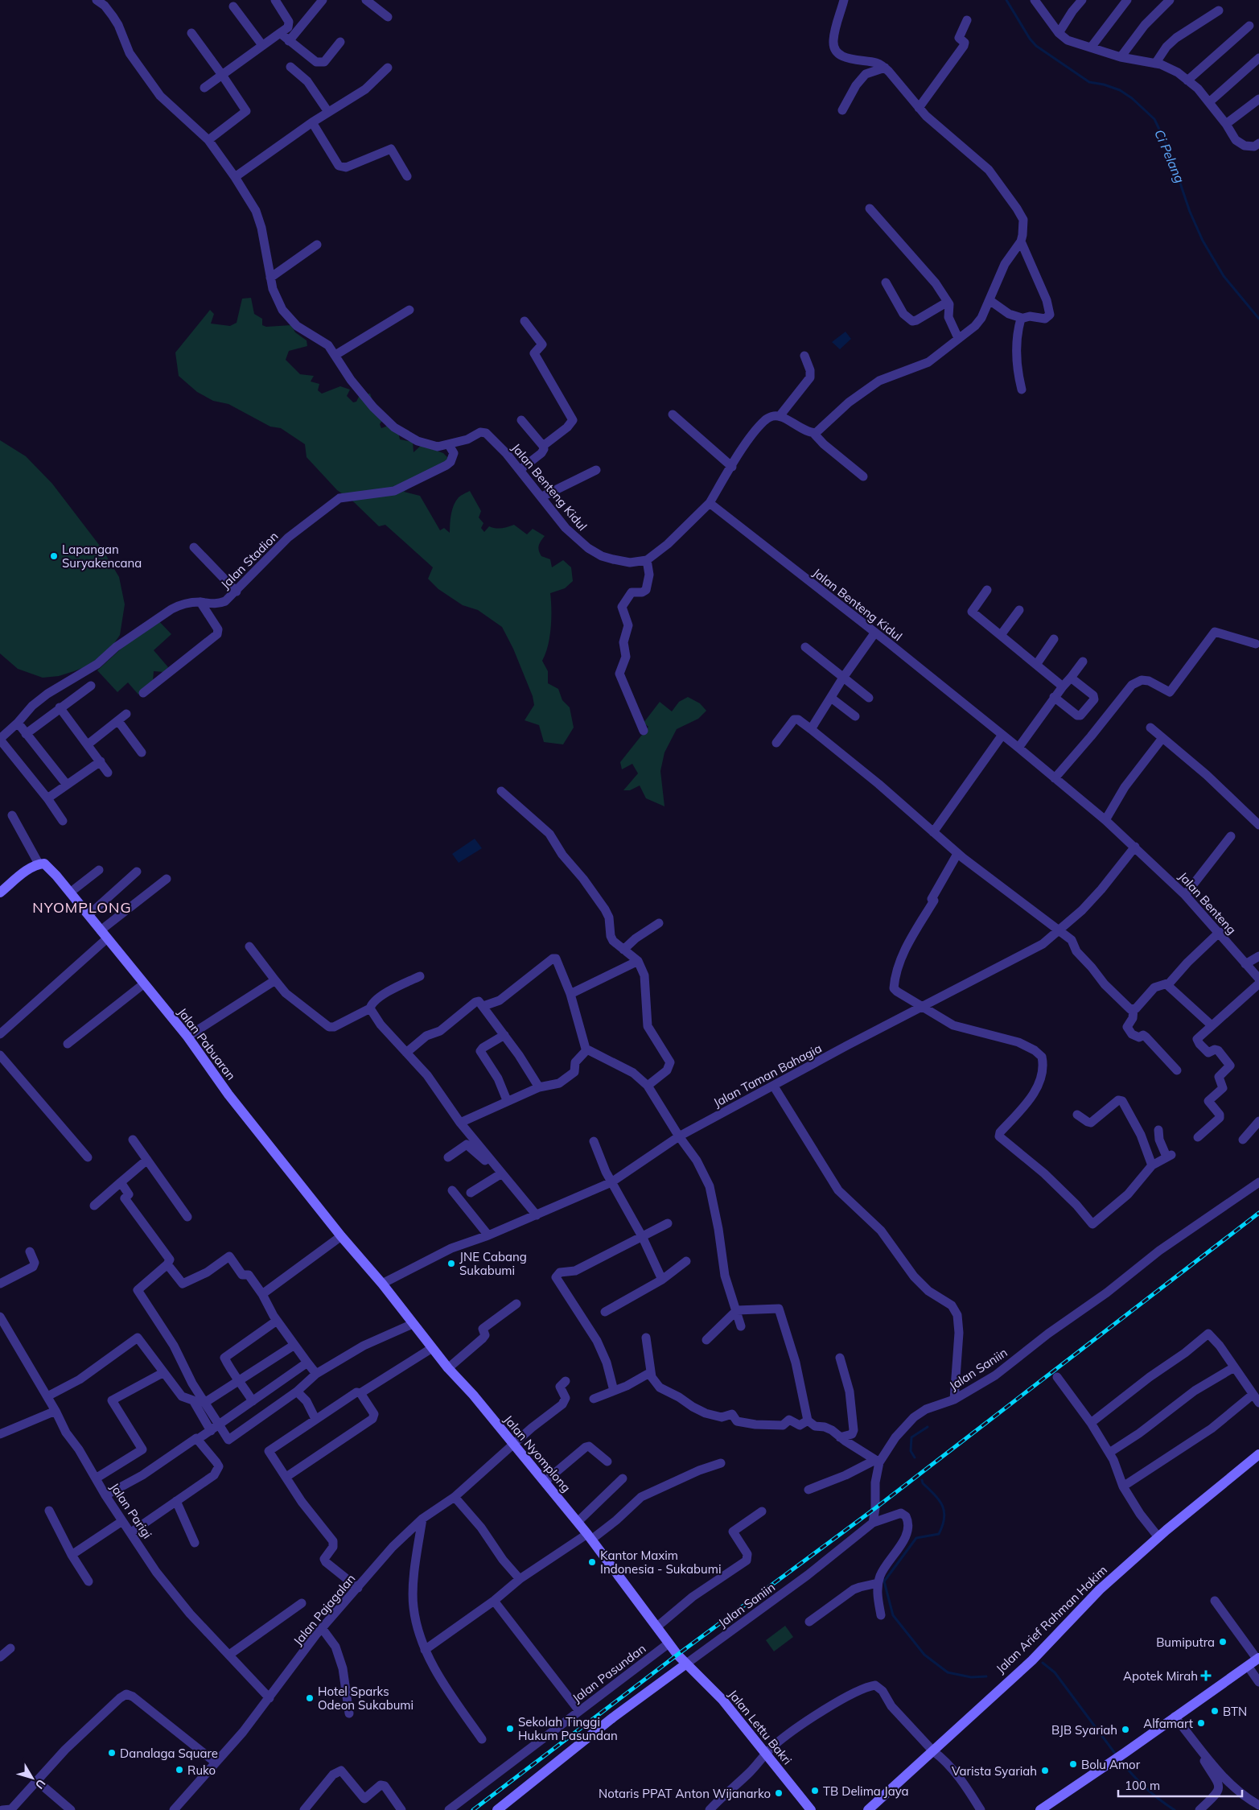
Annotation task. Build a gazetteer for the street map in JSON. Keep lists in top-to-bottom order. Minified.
{"streets":{"street":["Jalan Benteng Kidul","Jalan Stadion","Jalan Benteng","Jalan Pabuaran","Jalan Taman Bahagia","Jalan Saniin","Jalan Nyomplong","Jalan Parigi","Jalan Pajagalan","Jalan Arief Rahman Hakim","Jalan Pasundan","Jalan Lettu Bakri"]},"crossings":[["Jalan Benteng Kidul","Jalan Stadion"],["Jalan Benteng Kidul","Jalan Benteng"],["Jalan Benteng Kidul","Jalan Taman Bahagia"],["Jalan Benteng","Jalan Taman Bahagia"],["Jalan Pabuaran","Jalan Taman Bahagia"],["Jalan Pabuaran","Jalan Nyomplong"],["Jalan Taman Bahagia","Jalan Nyomplong"],["Jalan Saniin","Jalan Lettu Bakri"],["Jalan Nyomplong","Jalan Pajagalan"],["Jalan Nyomplong","Jalan Pasundan"],["Jalan Nyomplong","Jalan Lettu Bakri"],["Jalan Parigi","Jalan Pajagalan"],["Jalan Pasundan","Jalan Lettu Bakri"]],"districts":["NYOMPLONG"],"water":["Ci Pelang"],"places":{"other":["Lapangan Suryakencana","JNE Cabang Sukabumi","Kantor Maxim Indonesia - Sukabumi","Bumiputra","Hotel Sparks Odeon Sukabumi","BTN","Alfamart","Sekolah Tinggi Hukum Pasundan","BJB Syariah","Danalaga Square","Bolu Amor","Ruko","Varista Syariah","TB Delima Jaya","Notaris PPAT Anton Wijanarko"],"health":["Apotek Mirah"]},"scale_bar":"100 m","north":"bottom right"}
